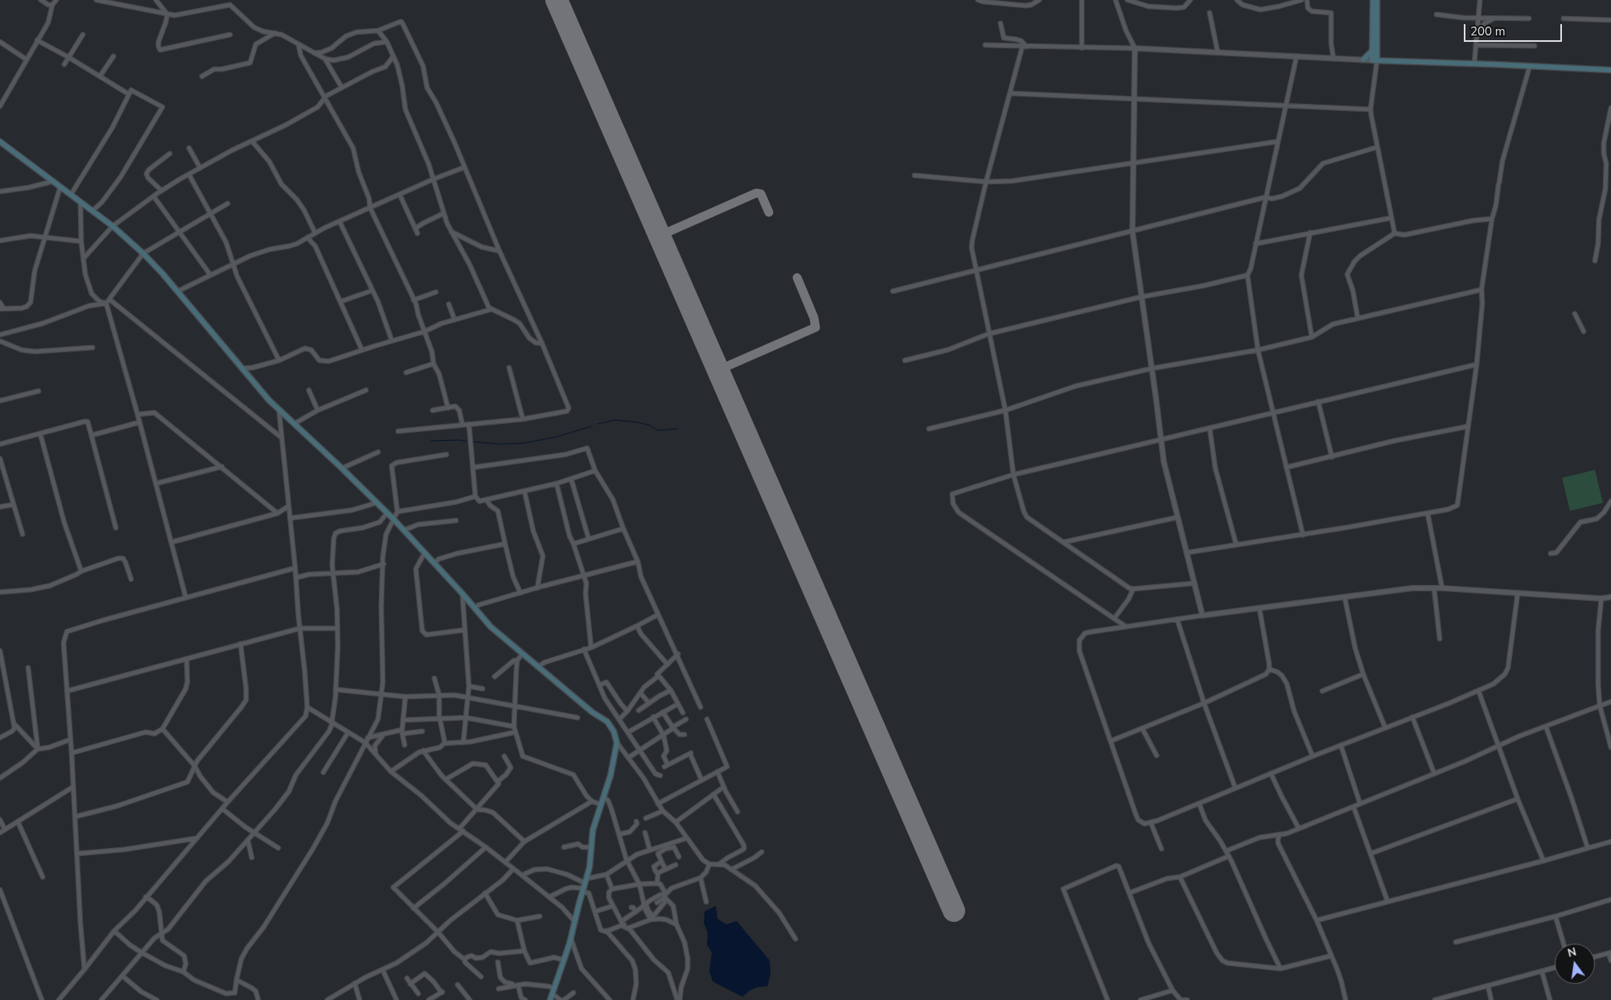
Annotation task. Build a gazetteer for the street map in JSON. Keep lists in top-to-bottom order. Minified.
{"scale_bar":"200 m","north":"top"}
